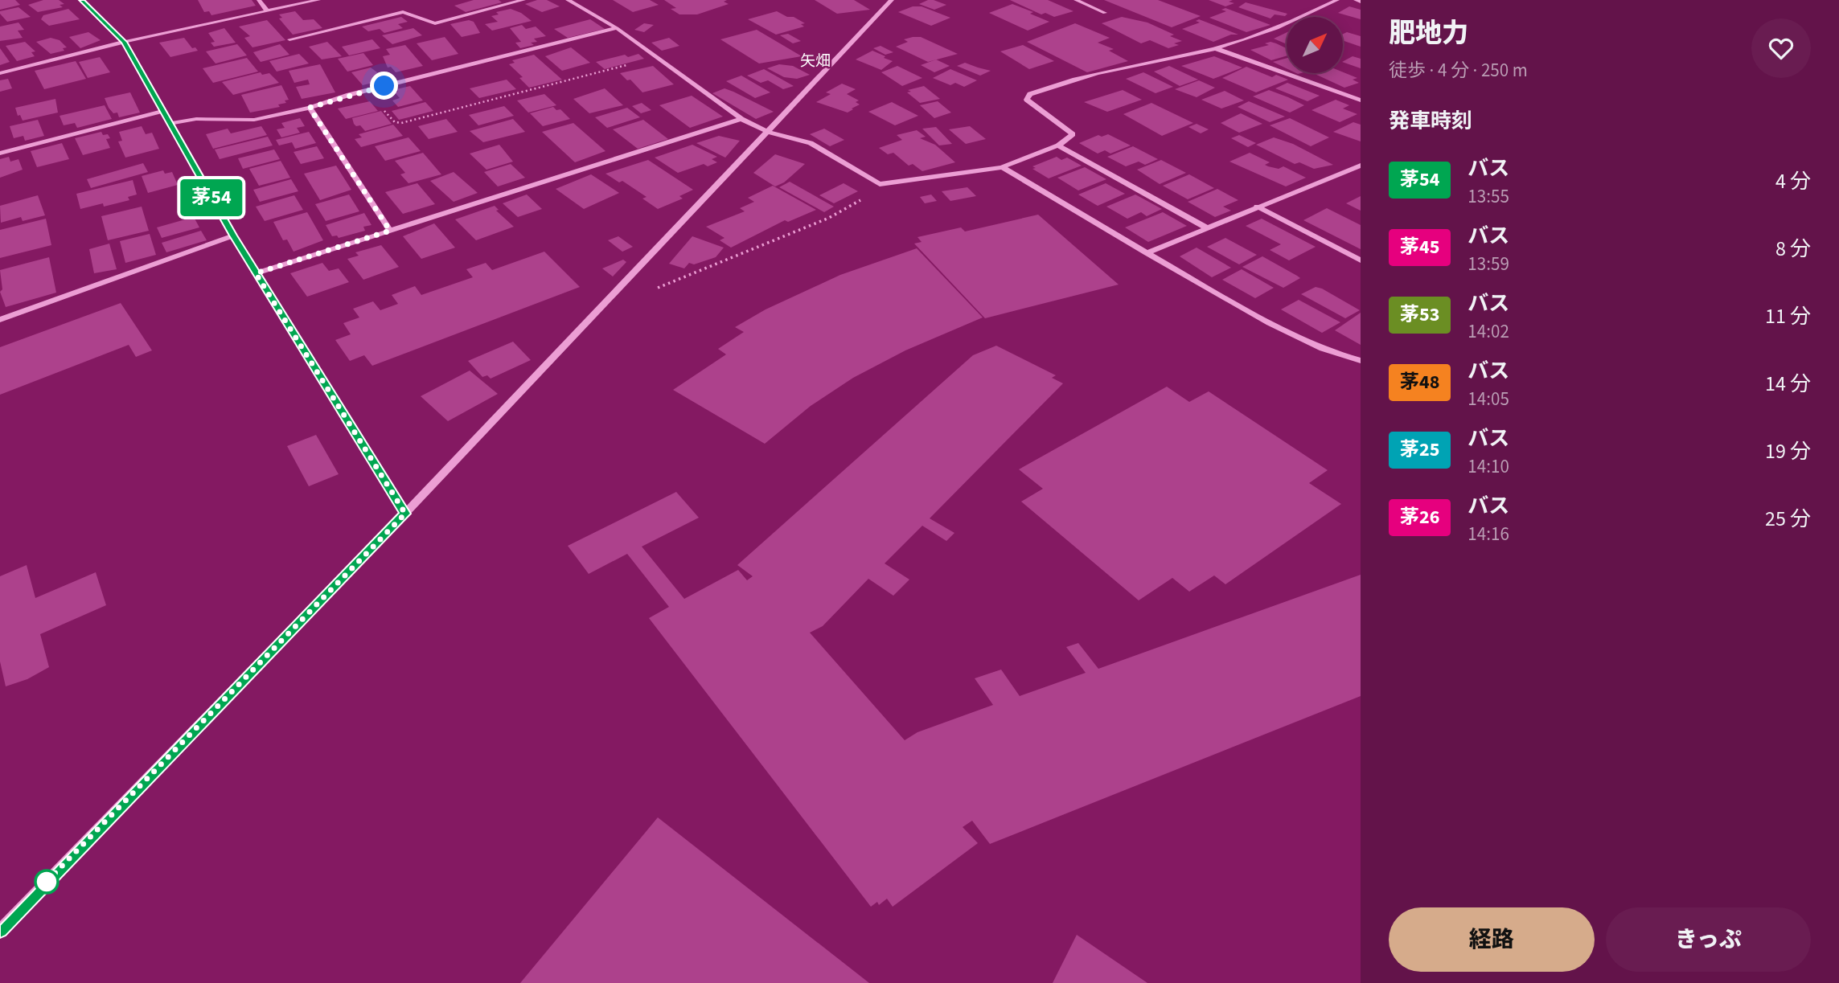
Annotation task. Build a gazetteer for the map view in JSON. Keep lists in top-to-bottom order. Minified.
{"districts":["矢畑"],"lines":["bus line 茅54"],"north":"top right","page":{"on_map":"茅54","heading":[["肥地力","徒歩 · 4 分 · 250 m"],"発車時刻"],"list":[{"mark":"茅54","name":"バス","note":"13:55","value":"4 分"},{"mark":"茅45","name":"バス","note":"13:59","value":"8 分"},{"mark":"茅53","name":"バス","note":"14:02","value":"11 分"},{"mark":"茅48","name":"バス","note":"14:05","value":"14 分"},{"mark":"茅25","name":"バス","note":"14:10","value":"19 分"},{"mark":"茅26","name":"バス","note":"14:16","value":"25 分"}],"buttons":["経路","きっぷ"]}}
